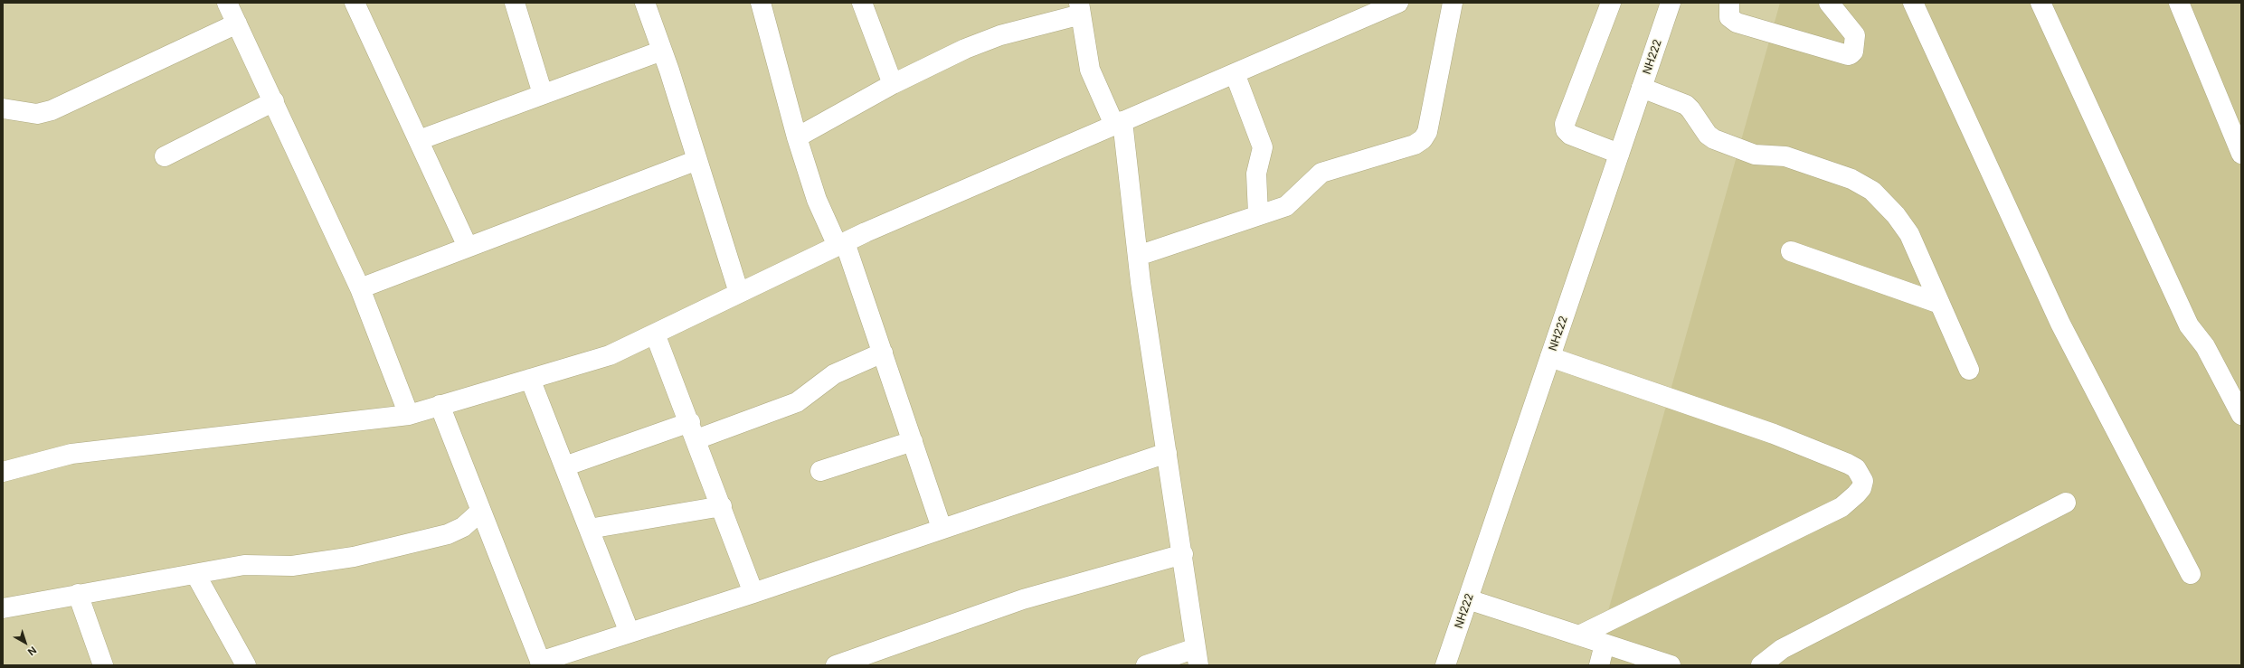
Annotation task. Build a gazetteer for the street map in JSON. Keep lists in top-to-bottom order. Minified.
{"streets":{"street":["NH222"]},"north":"bottom right"}
